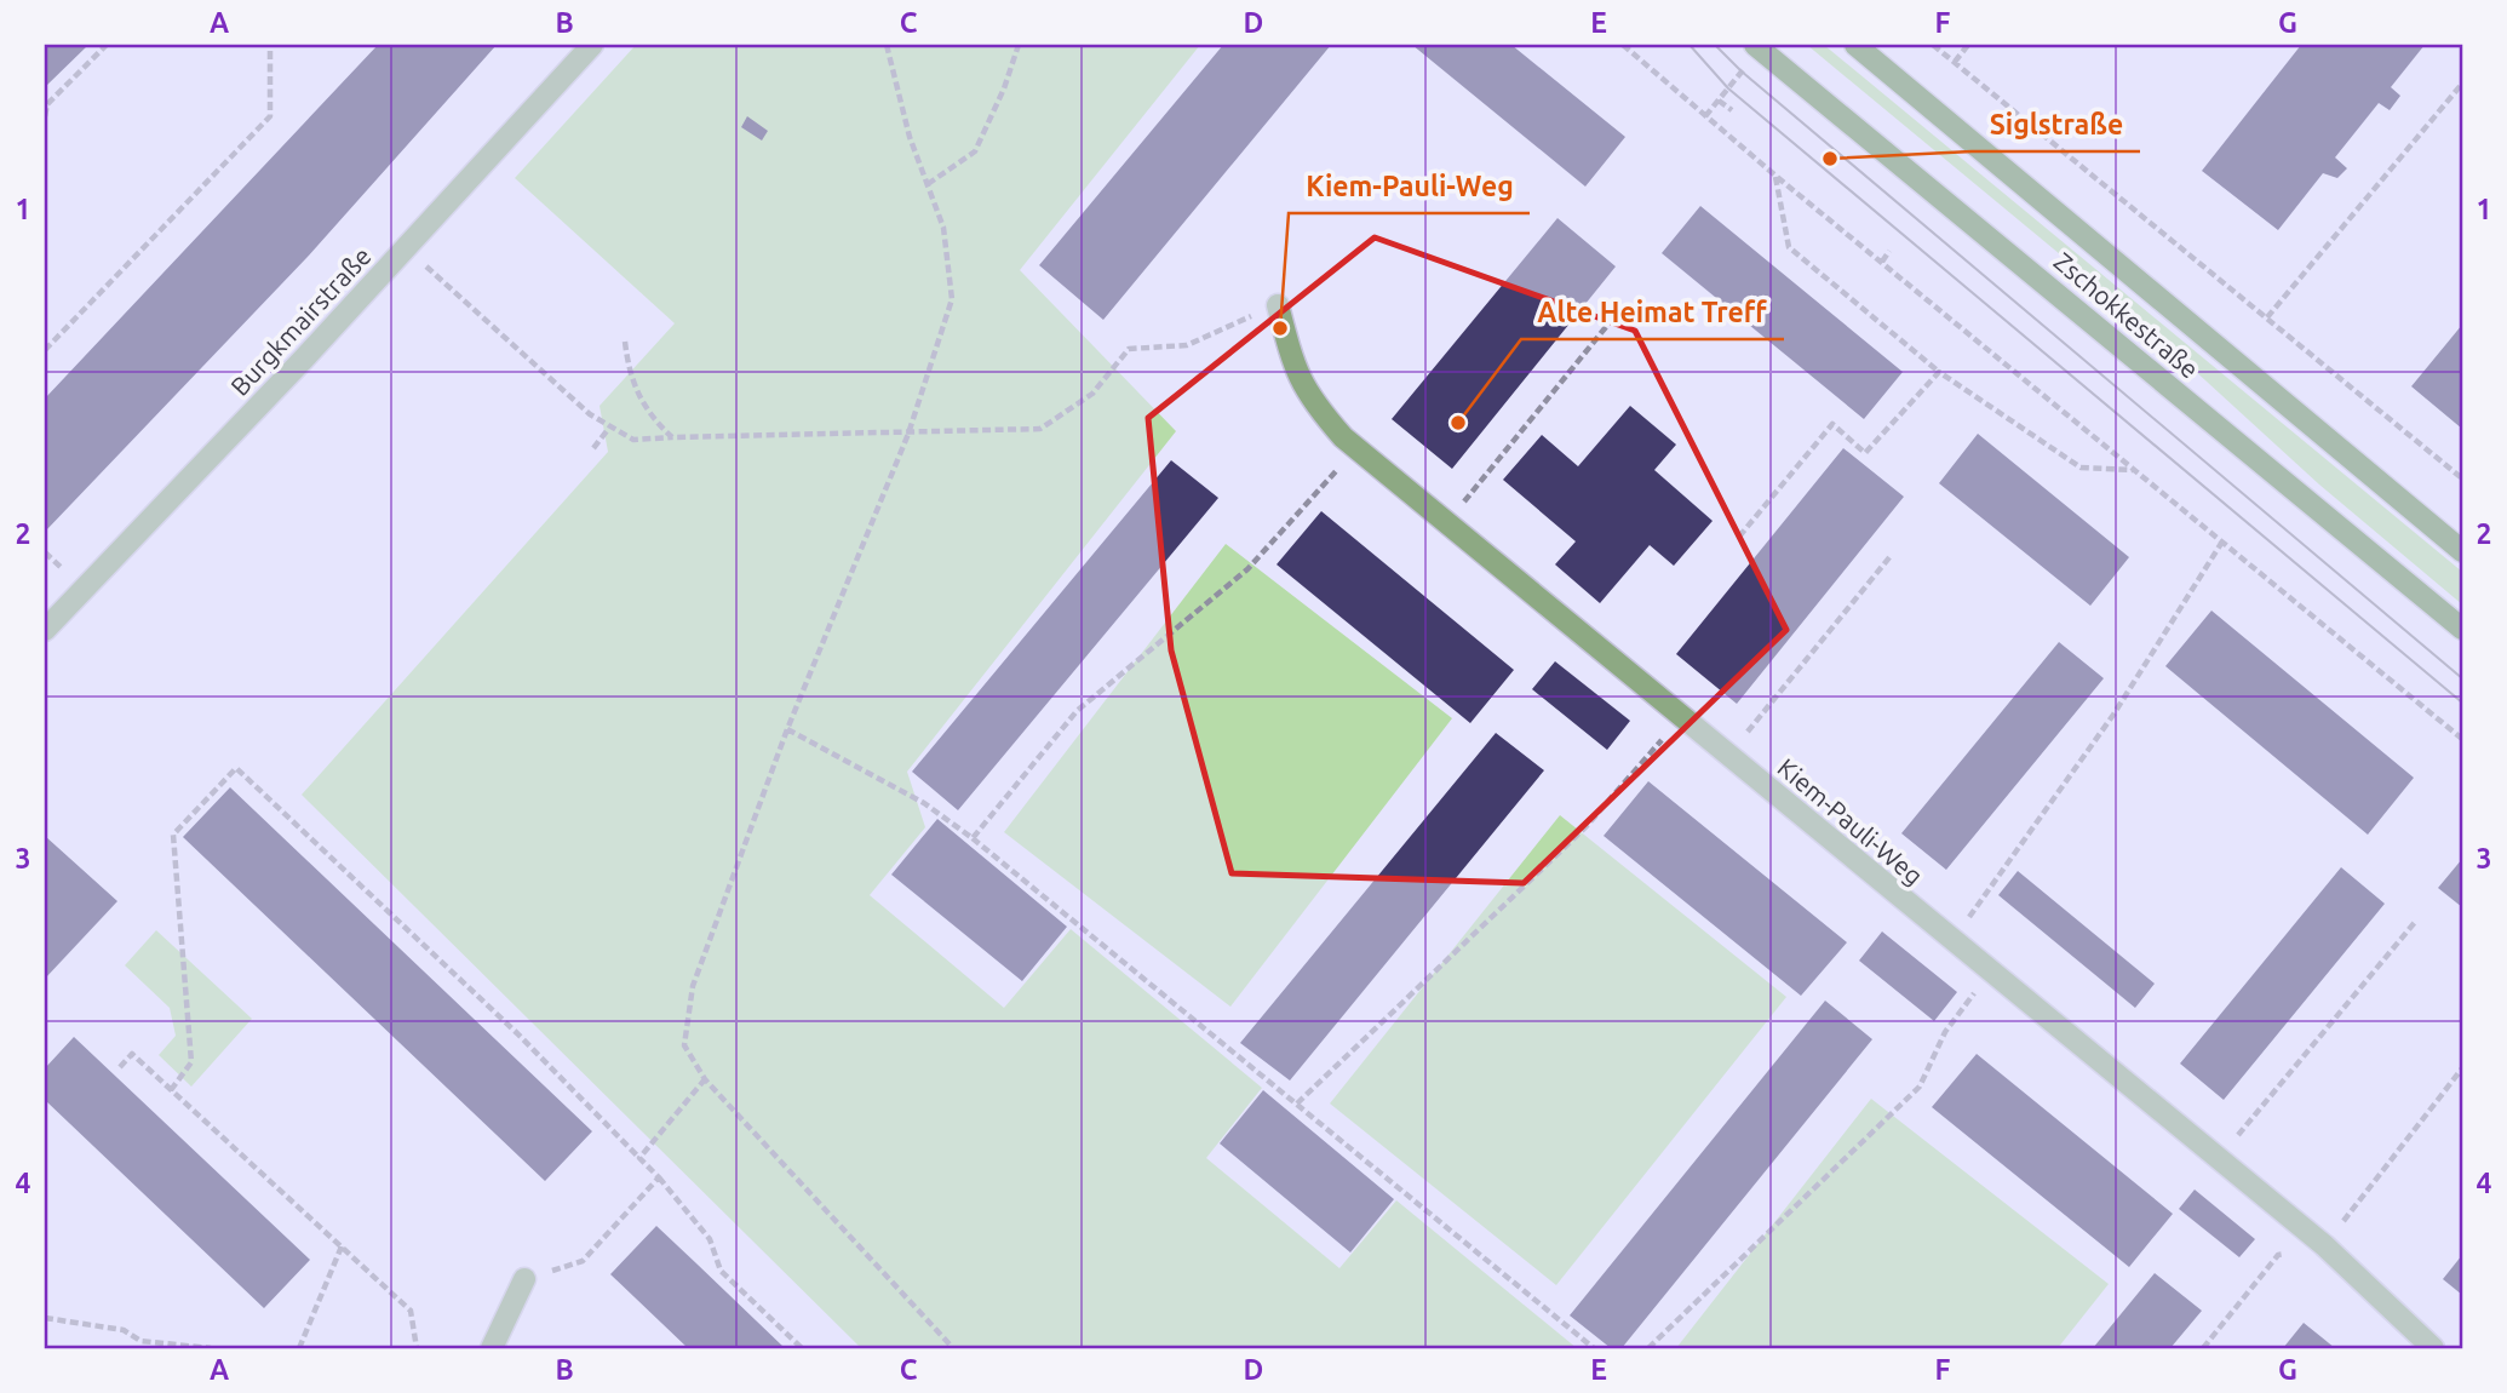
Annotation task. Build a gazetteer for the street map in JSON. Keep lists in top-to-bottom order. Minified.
{"streets":{"main road":["Zschokkestraße"],"street":["Burgkmairstraße","Kiem-Pauli-Weg"]},"places":["Siglstraße","Kiem-Pauli-Weg","Alte Heimat Treff"],"grid":{"columns":["A","B","C","D","E","F","G"],"rows":["1","2","3","4"]}}
